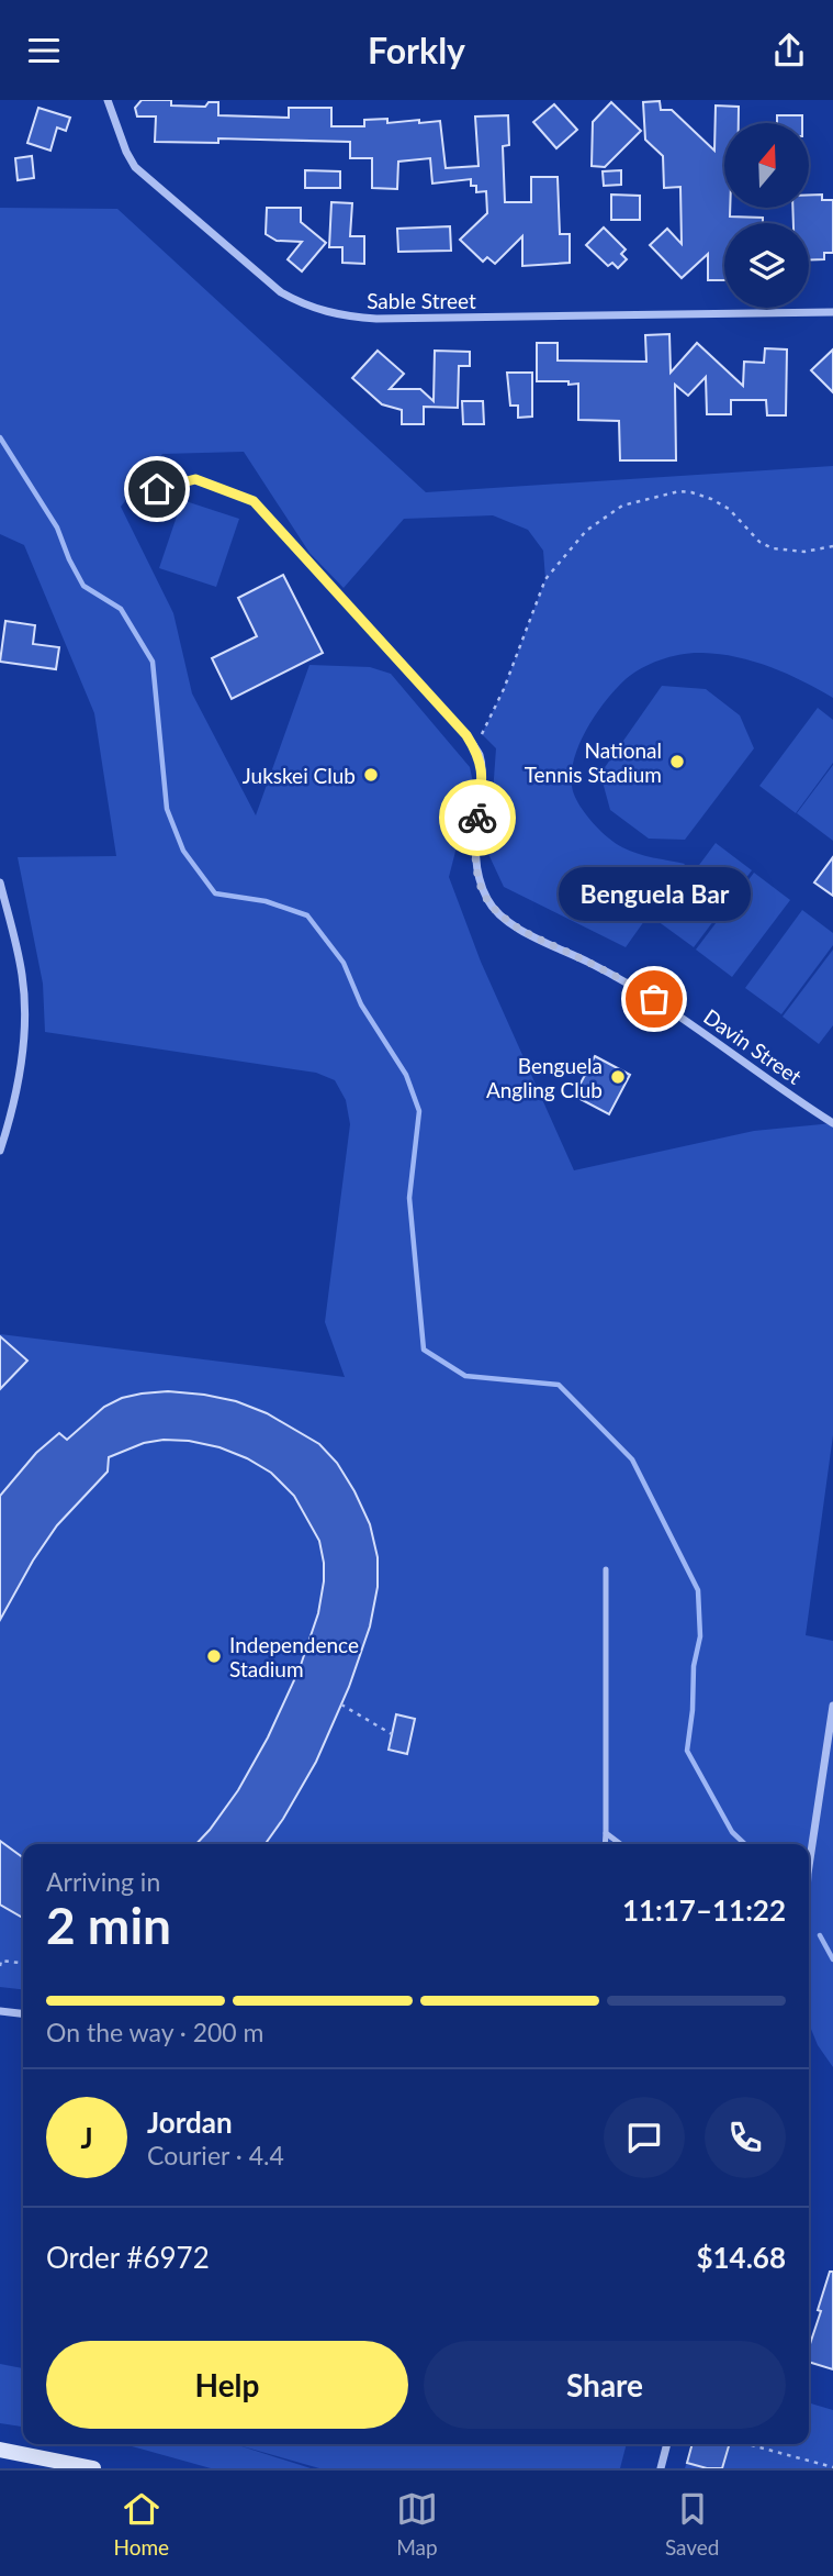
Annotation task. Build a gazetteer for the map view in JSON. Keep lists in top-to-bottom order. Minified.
{"streets":{"street":["Sable Street","Davin Street"]},"places":["National Tennis Stadium","Jukskei Club","Benguela Bar","Benguela Angling Club","Independence Stadium"],"north":"top","page":{"header":"Forkly","bubble":"Benguela Bar","heading":["2 min","Arriving in","11:17–11:22"],"panel":["Jordan","Courier · 4.4","Order #6972","$14.68"],"bar":"On the way · 200 m","round":"J","buttons":["Help","Share"],"tabs":["Home","Map","Saved"]}}
